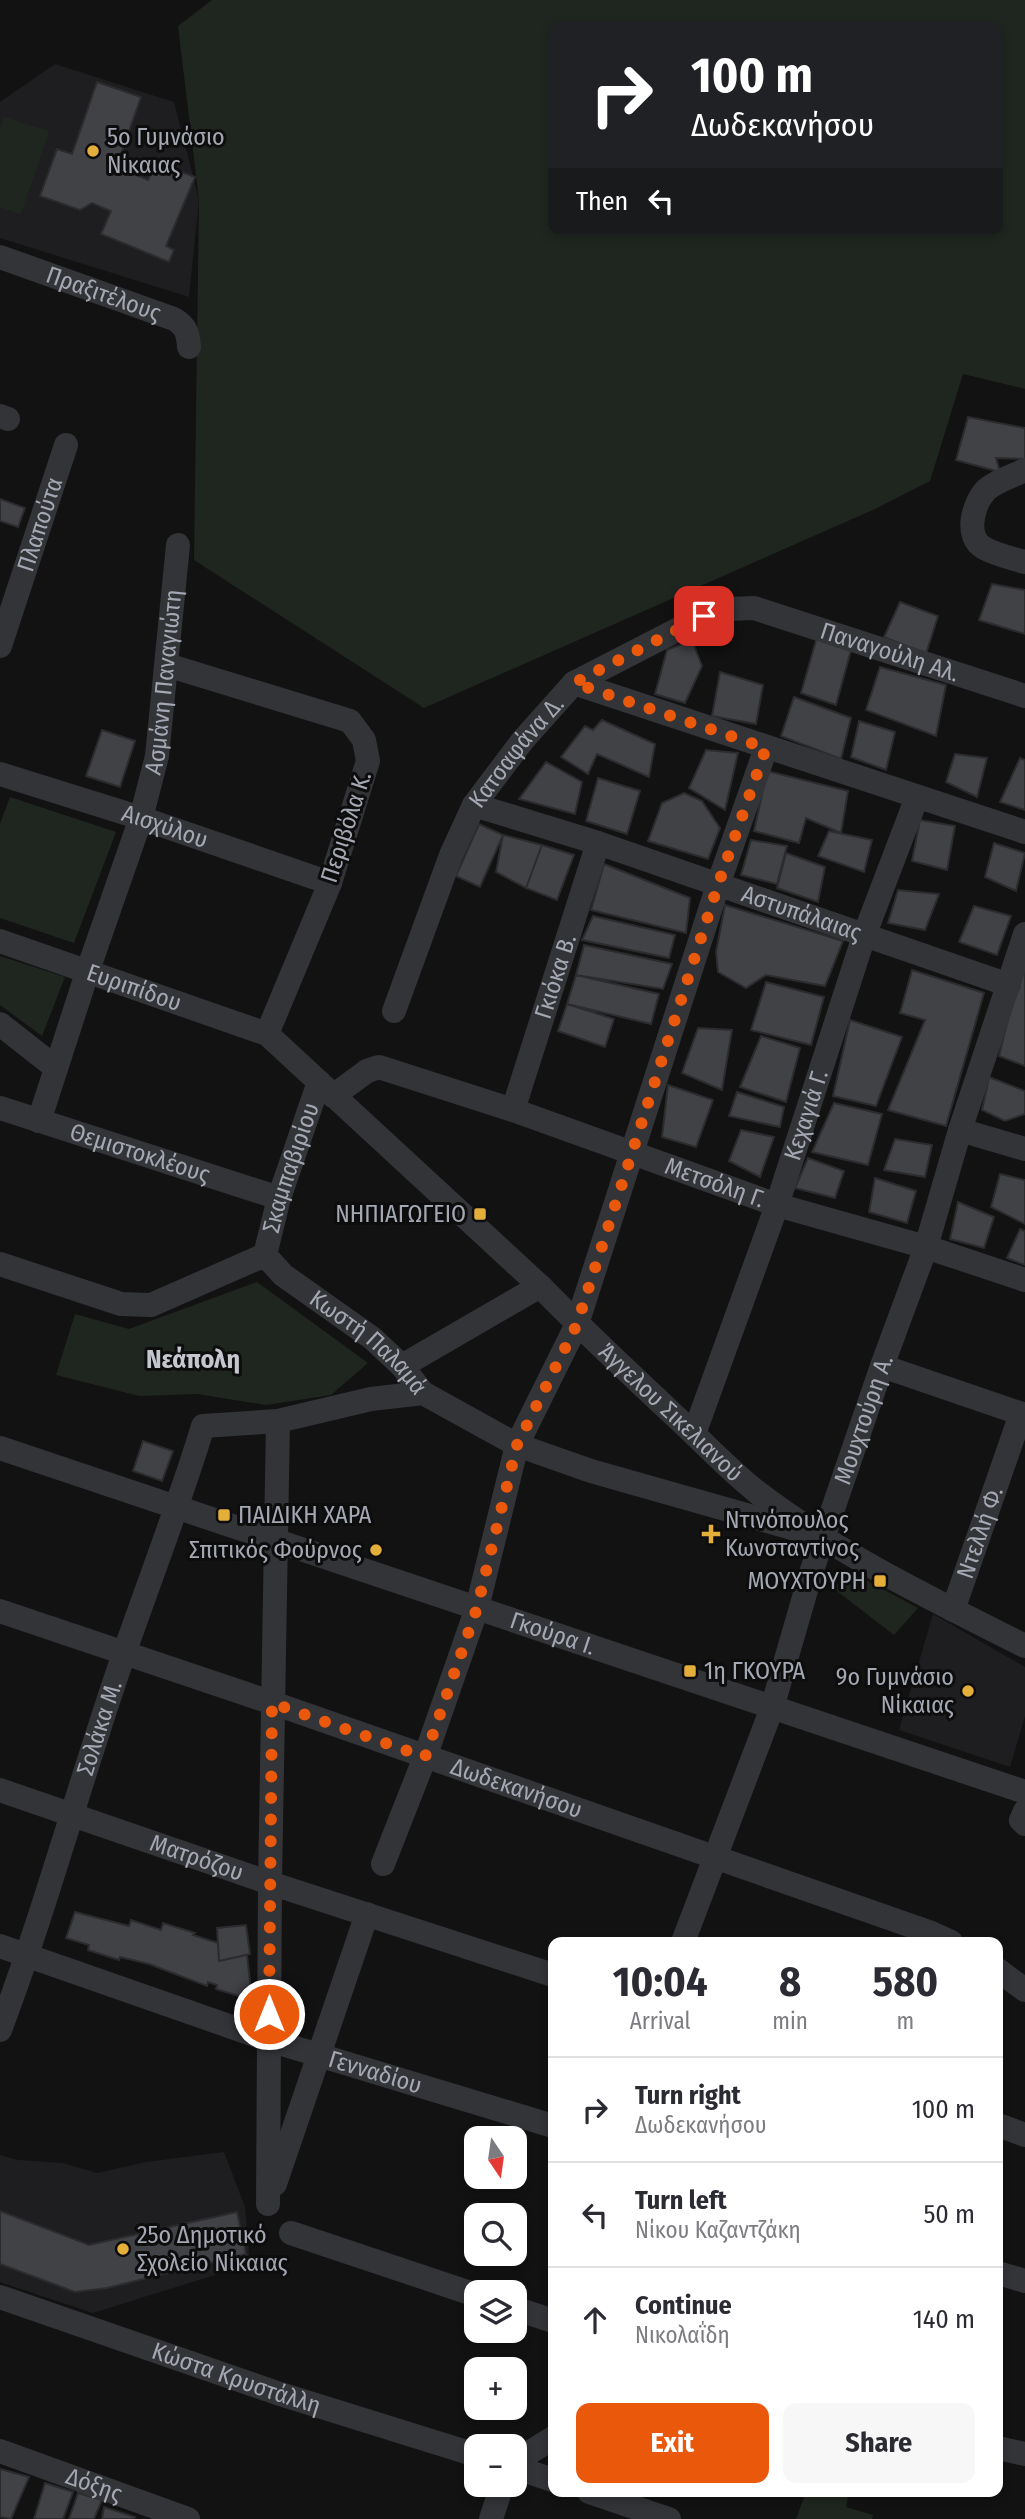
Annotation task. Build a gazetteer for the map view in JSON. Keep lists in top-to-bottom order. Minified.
{"streets":{"street":["Πραξιτέλους","Πλαπούτα","Παναγούλη Αλ.","Ασμάνη Παναγιώτη","Κατσαφάνα Δ.","Αισχύλου","Περιβόλα Κ.","Αστυπάλαιας","Γκιόκα Β.","Ευριπίδου","Κεχαγιά Γ.","Θεμιστοκλέους","Σκαμπαβιρίου","Μετσόλη Γ.","Κωστή Παλαμά","Άγγελου Σικελιανού","Μουχτούρη Α.","Ντελλή Φ.","Γκούρα Ι.","Σολάκα Μ.","Δωδεκανήσου","Ματρόζου","Γενναδίου","Κώστα Κρυστάλλη","Δόξης"]},"crossings":[["Παναγούλη Αλ.","Κατσαφάνα Δ."],["Ασμάνη Παναγιώτη","Αισχύλου"],["Ασμάνη Παναγιώτη","Περιβόλα Κ."],["Ασμάνη Παναγιώτη","Ευριπίδου"],["Ασμάνη Παναγιώτη","Θεμιστοκλέους"],["Κατσαφάνα Δ.","Αστυπάλαιας"],["Αισχύλου","Περιβόλα Κ."],["Περιβόλα Κ.","Ευριπίδου"],["Περιβόλα Κ.","Άγγελου Σικελιανού"],["Αστυπάλαιας","Γκιόκα Β."],["Αστυπάλαιας","Κεχαγιά Γ."],["Αστυπάλαιας","Μουχτούρη Α."],["Γκιόκα Β.","Μετσόλη Γ."],["Ευριπίδου","Άγγελου Σικελιανού"],["Κεχαγιά Γ.","Μετσόλη Γ."],["Κεχαγιά Γ.","Άγγελου Σικελιανού"],["Θεμιστοκλέους","Σκαμπαβιρίου"],["Σκαμπαβιρίου","Μετσόλη Γ."],["Σκαμπαβιρίου","Κωστή Παλαμά"],["Σκαμπαβιρίου","Άγγελου Σικελιανού"],["Μετσόλη Γ.","Άγγελου Σικελιανού"],["Μετσόλη Γ.","Μουχτούρη Α."],["Κωστή Παλαμά","Άγγελου Σικελιανού"],["Κωστή Παλαμά","Μουχτούρη Α."],["Άγγελου Σικελιανού","Μουχτούρη Α."],["Άγγελου Σικελιανού","Ντελλή Φ."],["Μουχτούρη Α.","Γκούρα Ι."],["Μουχτούρη Α.","Δωδεκανήσου"],["Γκούρα Ι.","Σολάκα Μ."],["Σολάκα Μ.","Δωδεκανήσου"],["Σολάκα Μ.","Ματρόζου"],["Σολάκα Μ.","Γενναδίου"]],"districts":["Νεάπολη"],"places":{"other":["5o Γυμνάσιο Νίκαιας","Σπιτικός Φούρνος","9ο Γυμνάσιο Νίκαιας","25o Δημοτικό Σχολείο Νίκαιας"],"transit":["ΝΗΠΙΑΓΩΓΕΙΟ","ΠΑΙΔΙΚΗ ΧΑΡΑ","ΜΟΥΧΤΟΥΡΗ","1η ΓΚΟΥΡΑ"],"health":["Ντινόπουλος Κωνσταντίνος"]},"north":"bottom","page":{"turn":["100 m","Δωδεκανήσου"],"then":"Then","eta":["10:04","Arrival","8","min","580","m"],"list":[{"name":"Turn right","note":"Δωδεκανήσου","value":"100 m"},{"name":"Turn left","note":"Νίκου Καζαντζάκη","value":"50 m"},{"name":"Continue","note":"Νικολαΐδη","value":"140 m"}],"map_buttons":["+","−"],"buttons":["Exit","Share"]}}
